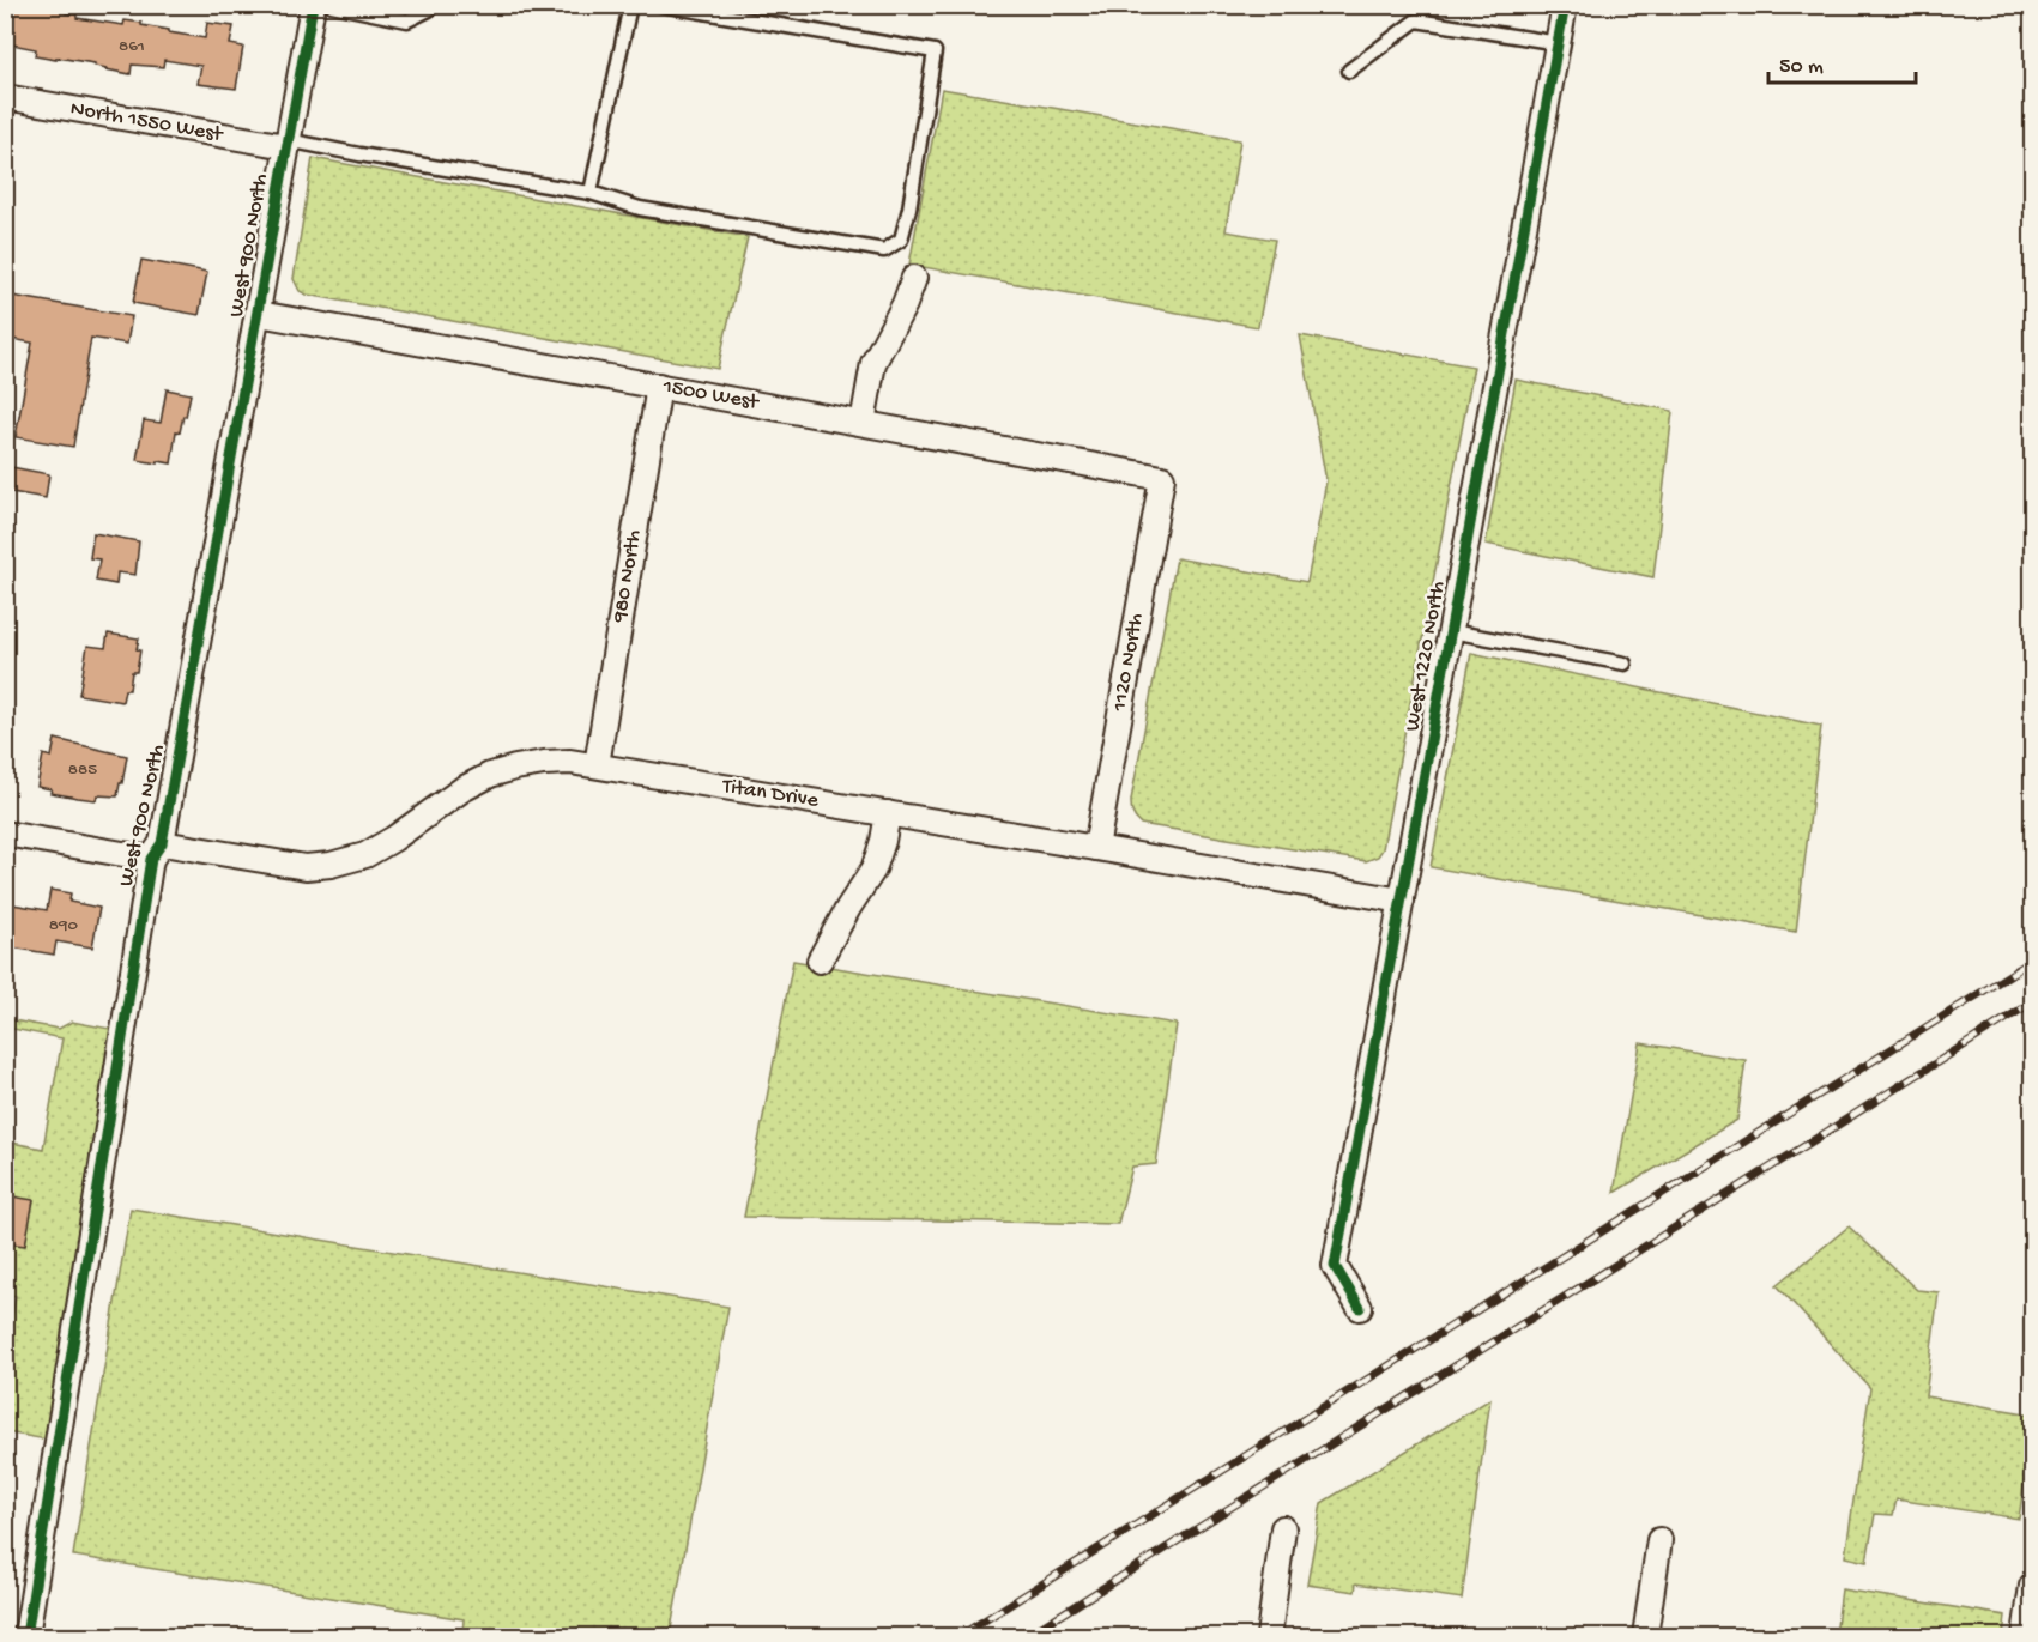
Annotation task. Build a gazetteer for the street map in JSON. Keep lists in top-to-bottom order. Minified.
{"streets":{"street":["North 1550 West","West 900 North","1500 West","980 North","West 1220 North","1120 North","Titan Drive"]},"crossings":[["North 1550 West","West 900 North"],["West 900 North","1500 West"],["West 900 North","Titan Drive"],["1500 West","980 North"],["1500 West","1120 North"],["980 North","Titan Drive"],["West 1220 North","Titan Drive"],["1120 North","Titan Drive"]],"house_numbers":["861","885","890"],"scale_bar":"50 m"}
